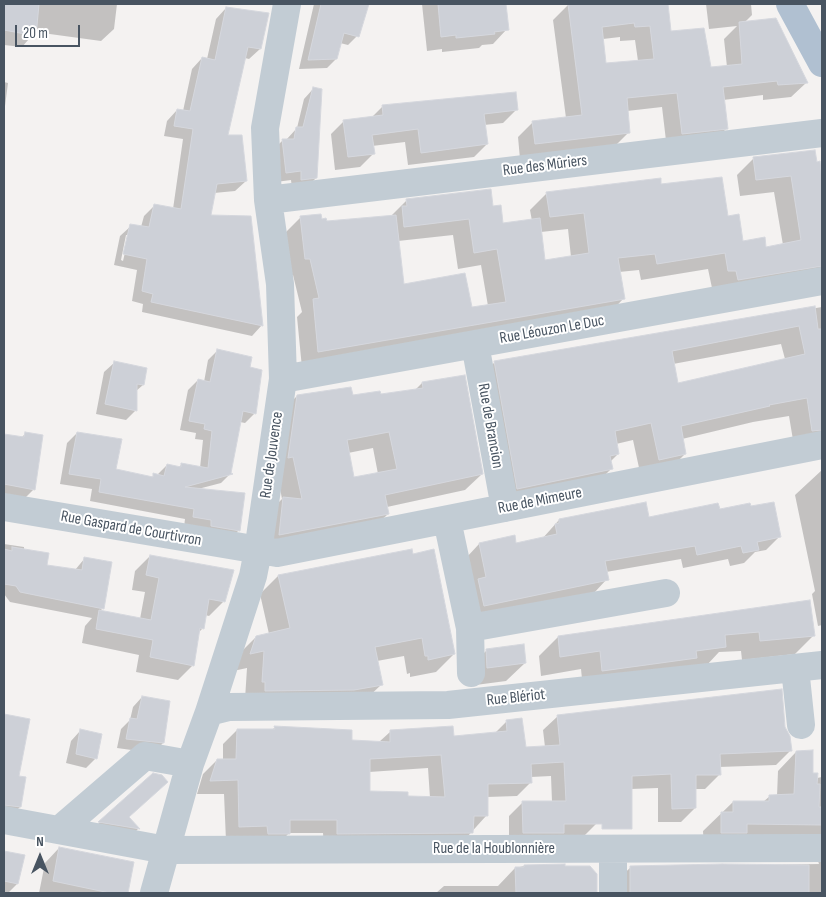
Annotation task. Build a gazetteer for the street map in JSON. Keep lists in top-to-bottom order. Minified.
{"streets":{"street":["Rue des Mûriers","Rue Léouzon Le Duc","Rue de Brancion","Rue de Jouvence","Rue de Mimeure","Rue Gaspard de Courtivron","Rue Blériot","Rue de la Houblonnière"]},"crossings":[["Rue des Mûriers","Rue de Jouvence"],["Rue Léouzon Le Duc","Rue de Brancion"],["Rue Léouzon Le Duc","Rue de Jouvence"],["Rue de Brancion","Rue de Mimeure"],["Rue de Jouvence","Rue de Mimeure"],["Rue de Jouvence","Rue Gaspard de Courtivron"],["Rue de Jouvence","Rue Blériot"],["Rue de Jouvence","Rue de la Houblonnière"],["Rue de Mimeure","Rue Gaspard de Courtivron"]],"scale_bar":"20 m","north":"top"}
